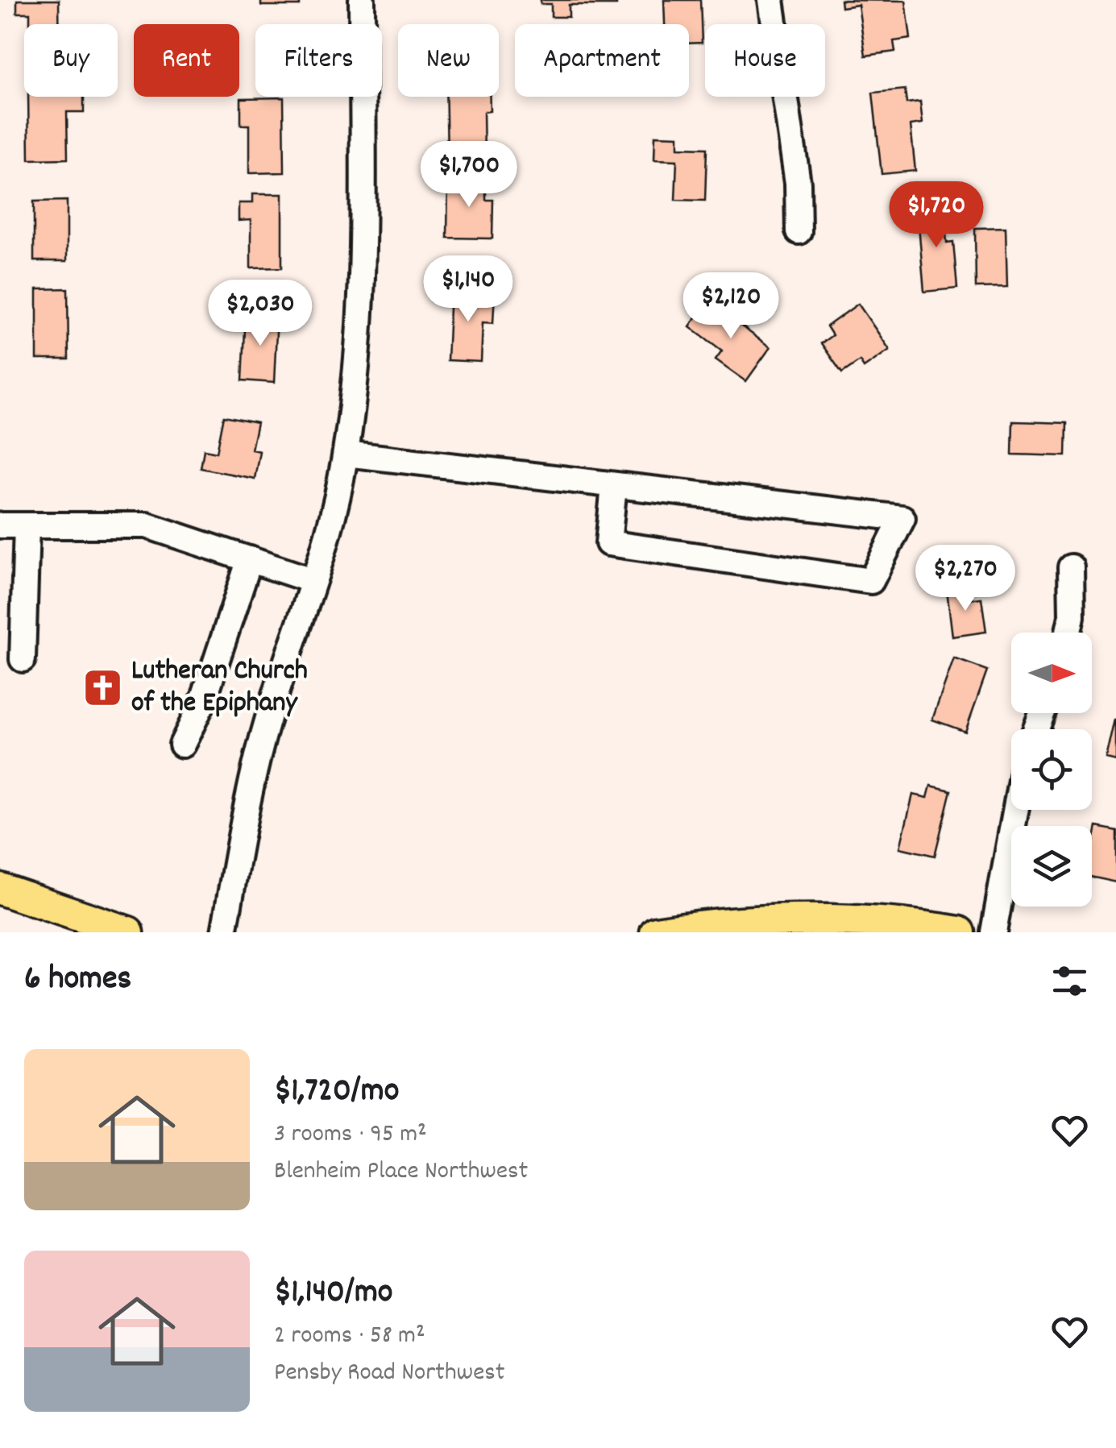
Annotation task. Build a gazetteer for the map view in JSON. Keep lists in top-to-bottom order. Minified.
{"places":{"church":["Lutheran Church of the Epiphany"]},"north":"right","page":{"chip":["Buy","Rent","Filters","New","Apartment","House"],"price":["$1,700","$1,720","$1,140","$2,120","$2,030","$2,270"],"heading":"6 homes","list":[{"name":"$1,720/mo","note":"3 rooms · 95 m² · Blenheim Place Northwest"},{"name":"$1,140/mo","note":"2 rooms · 58 m² · Pensby Road Northwest"}]}}
